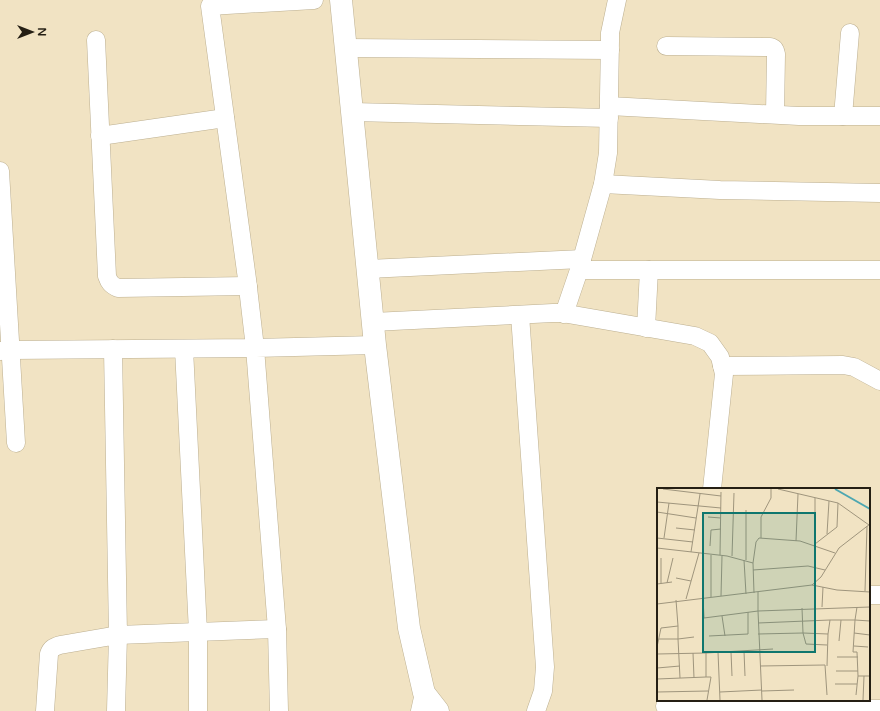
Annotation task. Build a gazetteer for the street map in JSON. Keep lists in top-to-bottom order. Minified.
{"north":"right"}
